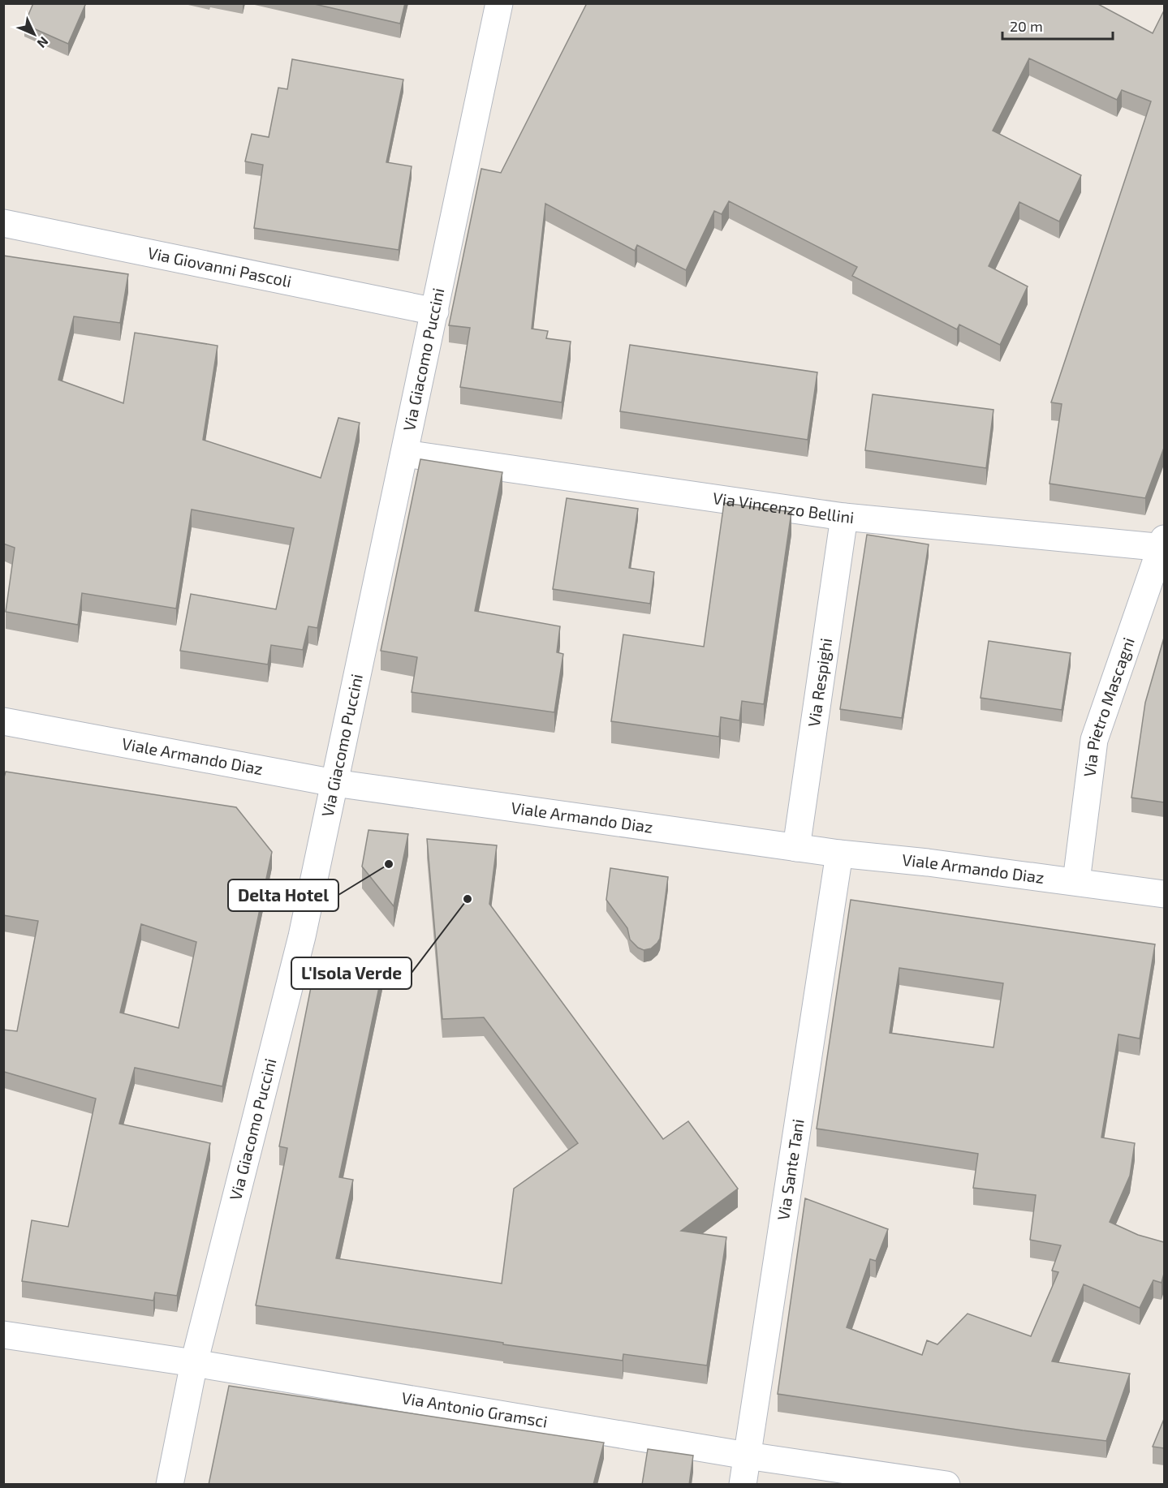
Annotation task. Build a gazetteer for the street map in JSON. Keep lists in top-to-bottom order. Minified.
{"streets":{"street":["Via Giovanni Pascoli","Via Giacomo Puccini","Via Vincenzo Bellini","Via Respighi","Via Pietro Mascagni","Viale Armando Diaz","Via Sante Tani","Via Antonio Gramsci"]},"crossings":[["Via Giovanni Pascoli","Via Giacomo Puccini"],["Via Giacomo Puccini","Via Vincenzo Bellini"],["Via Giacomo Puccini","Viale Armando Diaz"],["Via Giacomo Puccini","Via Antonio Gramsci"],["Via Vincenzo Bellini","Via Respighi"],["Via Vincenzo Bellini","Via Pietro Mascagni"],["Via Respighi","Viale Armando Diaz"],["Via Pietro Mascagni","Viale Armando Diaz"],["Viale Armando Diaz","Via Sante Tani"],["Via Sante Tani","Via Antonio Gramsci"]],"places":["Delta Hotel","L'Isola Verde"],"scale_bar":"20 m","north":"bottom right"}
